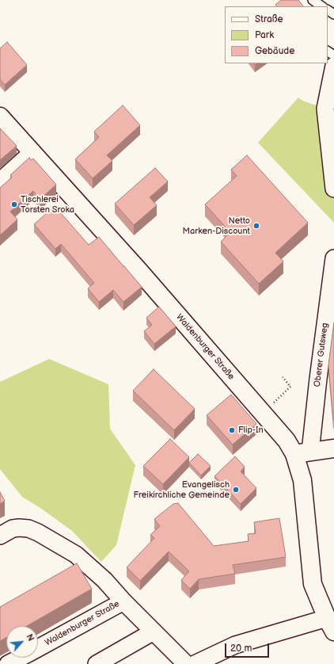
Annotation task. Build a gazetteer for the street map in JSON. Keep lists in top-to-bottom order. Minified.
{"streets":{"main road":["Waldenburger Straße"],"street":["Oberer Gutsweg"]},"crossings":[["Waldenburger Straße","Oberer Gutsweg"]],"places":["Tischlerei Torsten Sroka","Netto Marken-Discount","Flip-In","Evangelisch Freikirchliche Gemeinde"],"legend":["Straße","Park","Gebäude"],"scale_bar":"20 m","north":"top right"}
